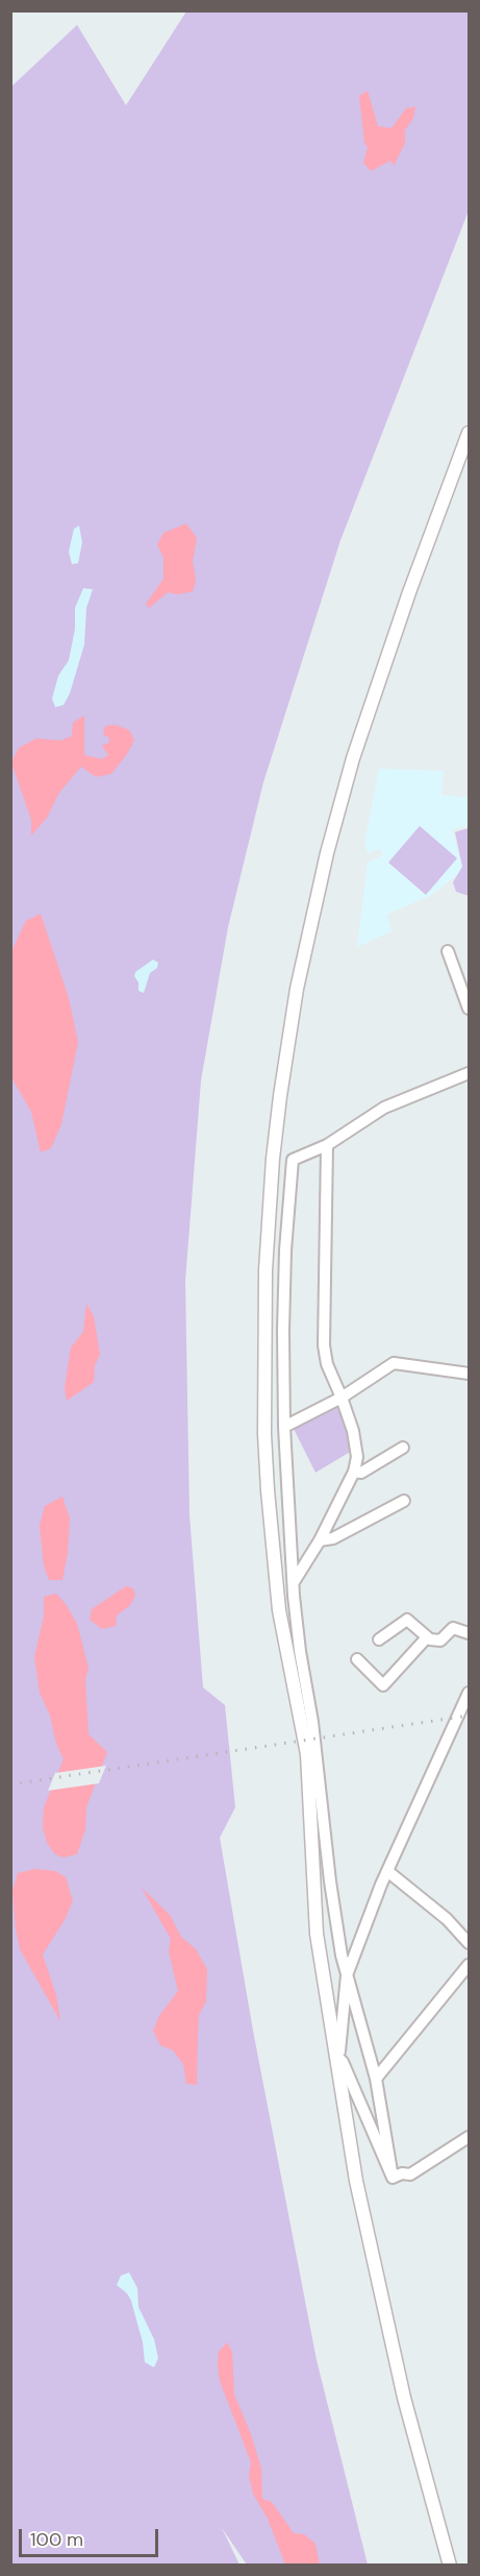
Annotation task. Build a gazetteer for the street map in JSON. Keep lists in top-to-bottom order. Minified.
{"scale_bar":"100 m"}
